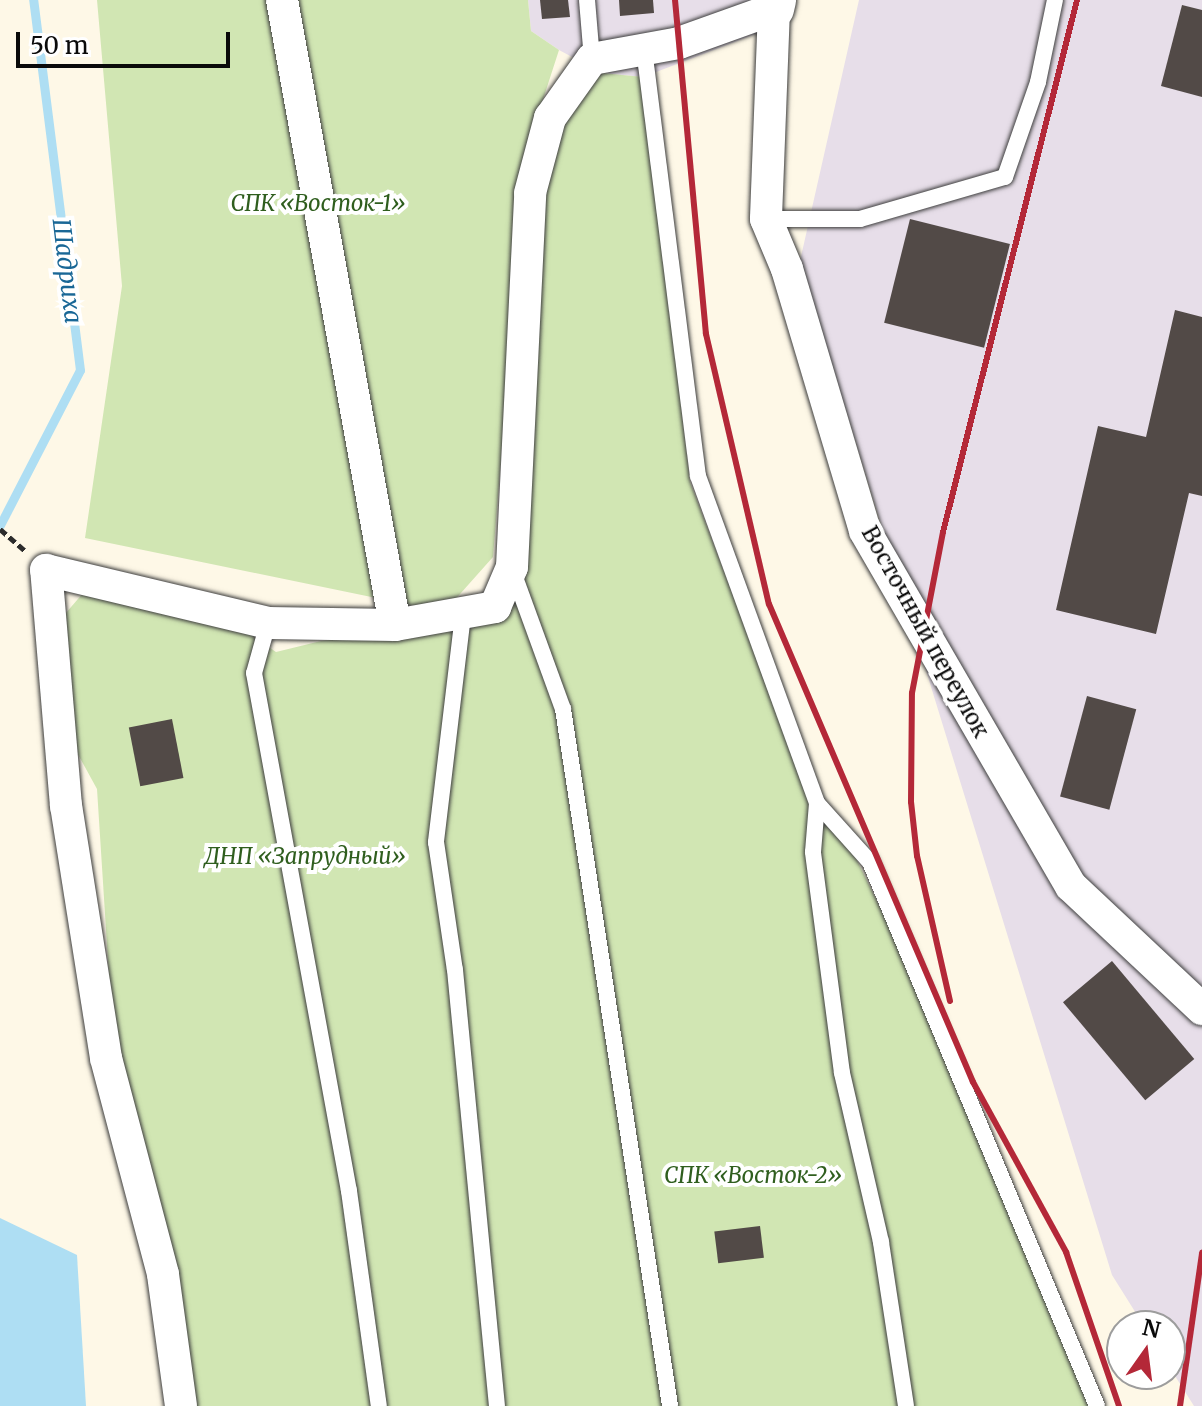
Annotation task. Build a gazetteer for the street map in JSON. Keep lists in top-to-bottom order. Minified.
{"streets":{"street":["Восточный переулок"]},"water":["Шадриха"],"parks":["СПК «Восток-1»","ДНП «Запрудный»","СПК «Восток-2»"],"scale_bar":"50 m","north":"top"}
